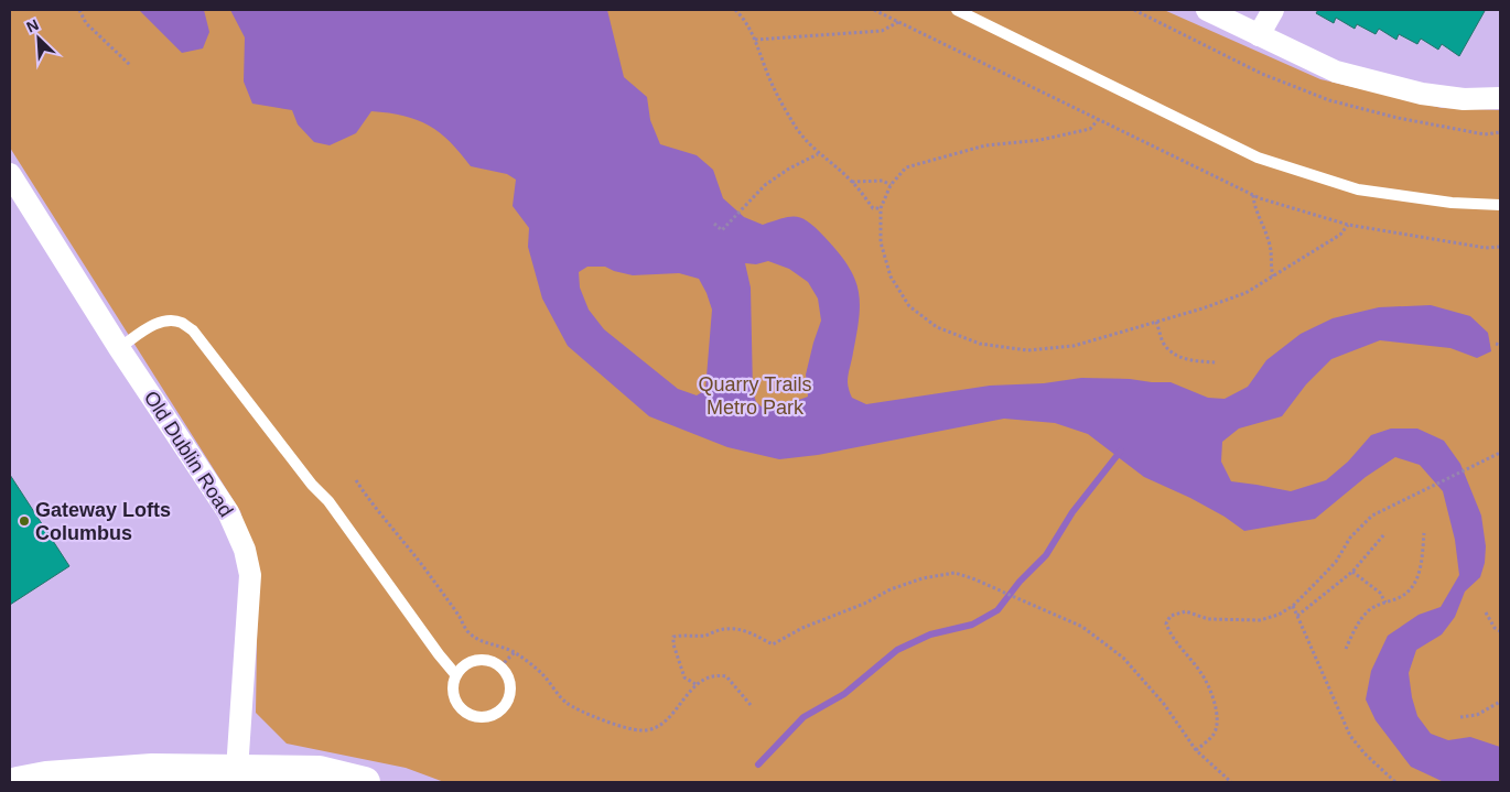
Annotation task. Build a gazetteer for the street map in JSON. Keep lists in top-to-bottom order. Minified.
{"streets":{"street":["Old Dublin Road"]},"parks":["Quarry Trails Metro Park"],"places":["Gateway Lofts Columbus"],"north":"top left"}
